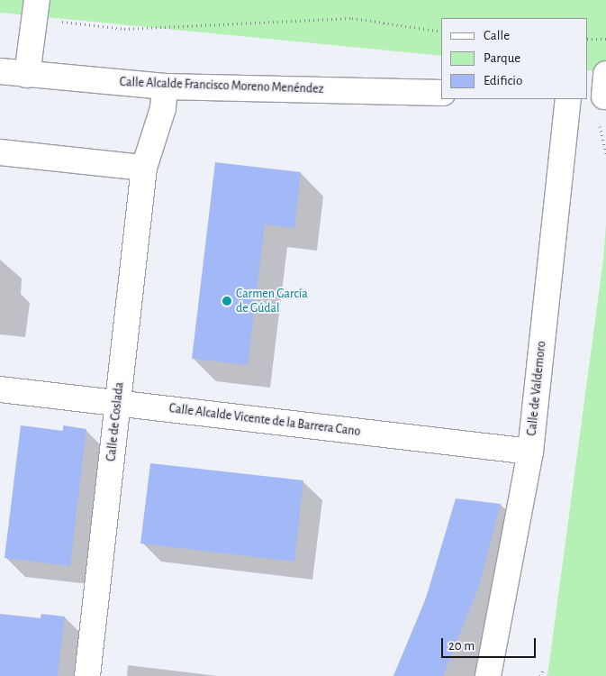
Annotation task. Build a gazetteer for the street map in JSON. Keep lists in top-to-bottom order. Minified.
{"streets":{"street":["Calle Alcalde Francisco Moreno Menéndez","Calle de Valdemoro","Calle Alcalde Vicente de la Barrera Cano","Calle de Coslada"]},"crossings":[["Calle Alcalde Francisco Moreno Menéndez","Calle de Coslada"],["Calle de Valdemoro","Calle Alcalde Vicente de la Barrera Cano"],["Calle Alcalde Vicente de la Barrera Cano","Calle de Coslada"]],"places":["Carmen García de Gúdal"],"legend":["Calle","Parque","Edificio"],"scale_bar":"20 m"}
